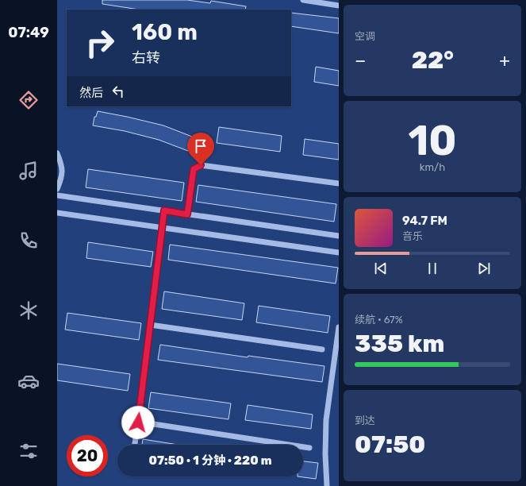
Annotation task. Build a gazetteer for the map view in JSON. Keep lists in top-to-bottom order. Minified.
{"page":{"tabs":"07:49","tile":["空调",["10","km/h"],["续航 · 67%","335 km"],["到达","07:50"]],"turn":["160 m","右转"],"heat":["−","22°","+"],"then":"然后","song":["94.7 FM","音乐"],"limit":"20","trip":"07:50 · 1 分钟 · 220 m"}}
